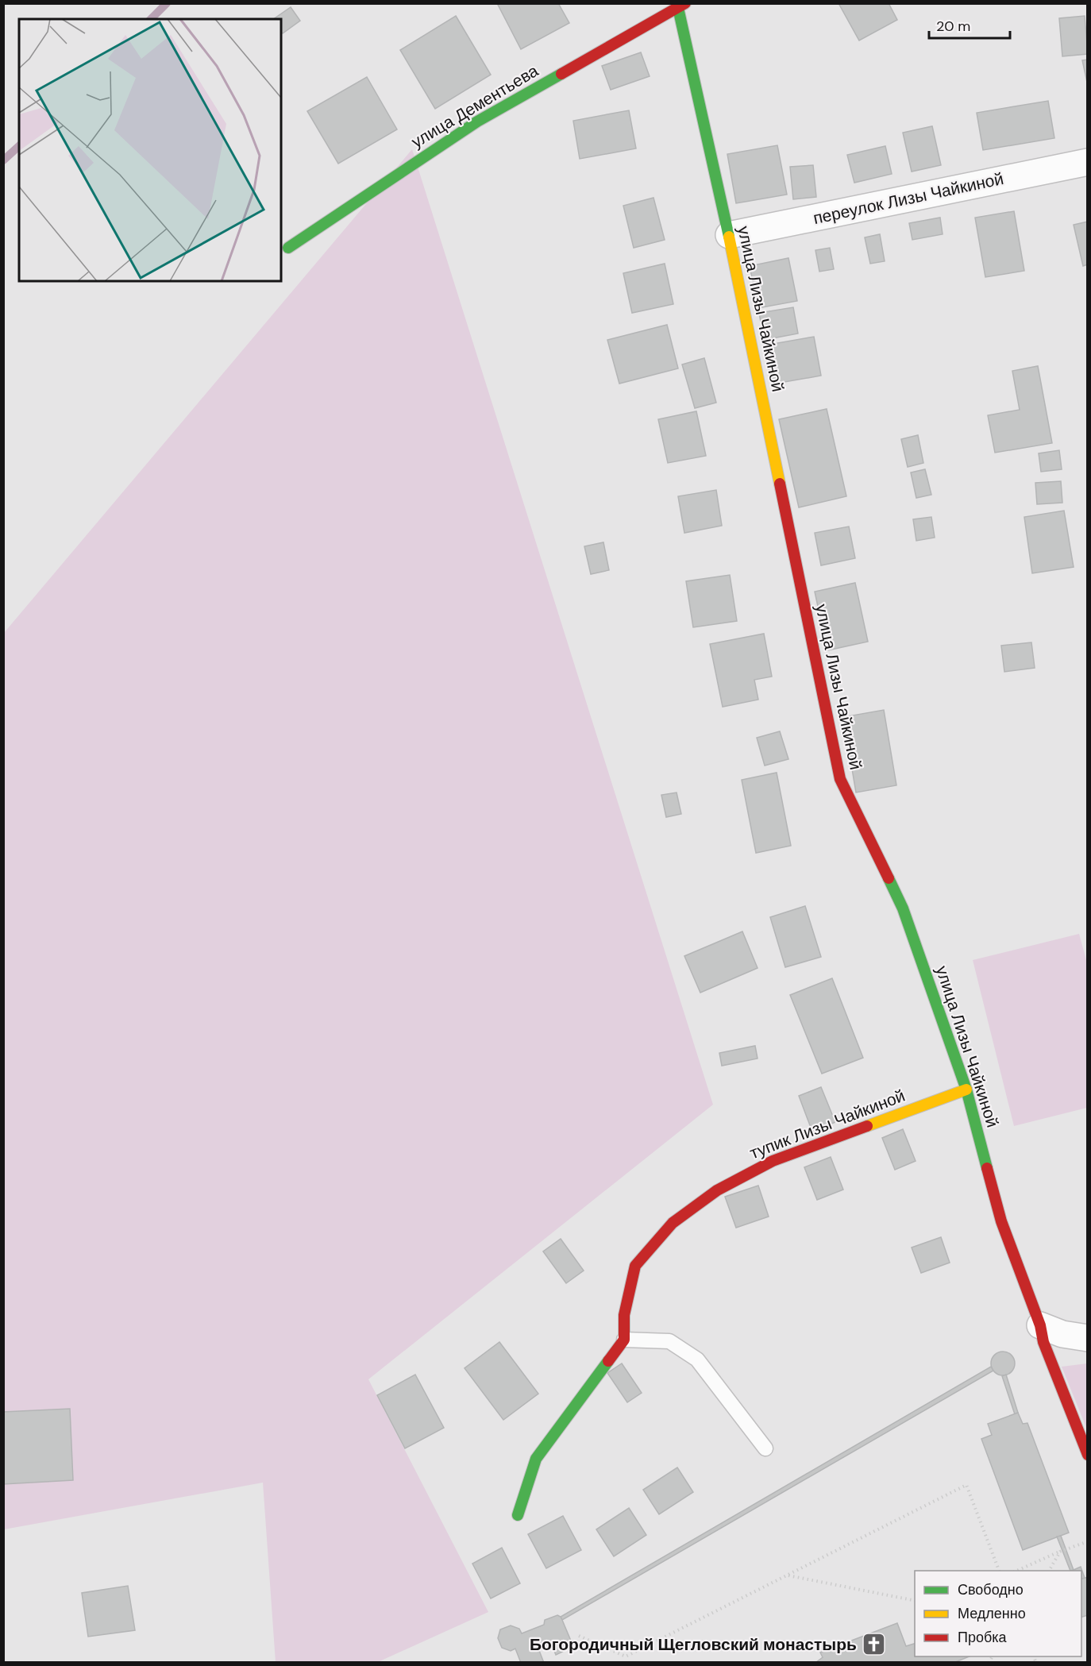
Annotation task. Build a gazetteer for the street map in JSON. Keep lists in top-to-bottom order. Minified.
{"streets":{"street":["улица Дементьева","переулок Лизы Чайкиной","улица Лизы Чайкиной","тупик Лизы Чайкиной"]},"crossings":[["улица Дементьева","улица Лизы Чайкиной"],["переулок Лизы Чайкиной","улица Лизы Чайкиной"],["улица Лизы Чайкиной","тупик Лизы Чайкиной"]],"places":{"church":["Богородичный Щегловский монастырь"]},"legend":["Свободно","Медленно","Пробка"],"scale_bar":"20 m"}
